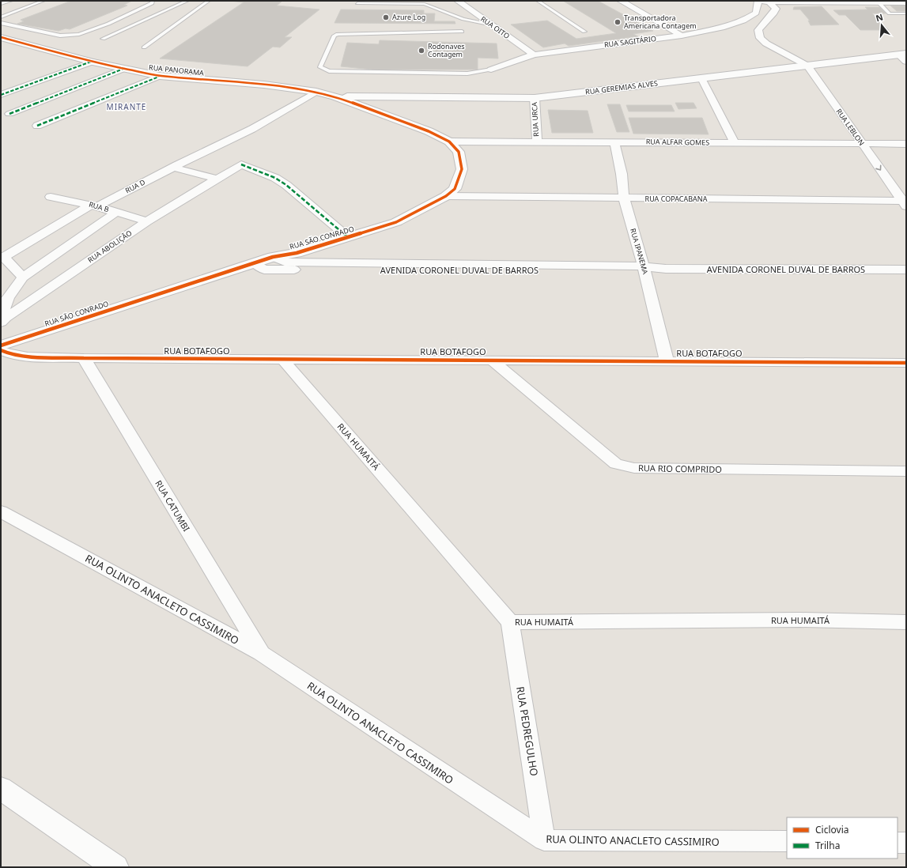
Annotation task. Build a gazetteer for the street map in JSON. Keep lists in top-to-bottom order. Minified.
{"streets":{"street":["RUA OITO","RUA SAGITÁRIO","RUA PANORAMA","RUA GEREMIAS ALVES","RUA URCA","RUA LEBLON","RUA ALFAR GOMES","RUA D","RUA COPACABANA","RUA B","RUA SÃO CONRADO","RUA ABOLIÇÃO","RUA IPANEMA","AVENIDA CORONEL DUVAL DE BARROS","RUA BOTAFOGO","RUA HUMAITÁ","RUA RIO COMPRIDO","RUA CATUMBI","RUA OLINTO ANACLETO CASSIMIRO","RUA PEDREGULHO"]},"crossings":[["RUA OITO","RUA SAGITÁRIO"],["RUA PANORAMA","RUA GEREMIAS ALVES"],["RUA PANORAMA","RUA SÃO CONRADO"],["RUA GEREMIAS ALVES","RUA URCA"],["RUA GEREMIAS ALVES","RUA LEBLON"],["RUA GEREMIAS ALVES","RUA SÃO CONRADO"],["RUA URCA","RUA ALFAR GOMES"],["RUA LEBLON","RUA ALFAR GOMES"],["RUA LEBLON","RUA COPACABANA"],["RUA ALFAR GOMES","RUA SÃO CONRADO"],["RUA ALFAR GOMES","RUA IPANEMA"],["RUA D","RUA B"],["RUA COPACABANA","RUA SÃO CONRADO"],["RUA COPACABANA","RUA IPANEMA"],["RUA B","RUA ABOLIÇÃO"],["RUA SÃO CONRADO","RUA ABOLIÇÃO"],["RUA SÃO CONRADO","AVENIDA CORONEL DUVAL DE BARROS"],["RUA SÃO CONRADO","RUA BOTAFOGO"],["RUA IPANEMA","AVENIDA CORONEL DUVAL DE BARROS"],["RUA IPANEMA","RUA BOTAFOGO"],["RUA BOTAFOGO","RUA HUMAITÁ"],["RUA BOTAFOGO","RUA RIO COMPRIDO"],["RUA BOTAFOGO","RUA CATUMBI"],["RUA HUMAITÁ","RUA PEDREGULHO"],["RUA CATUMBI","RUA OLINTO ANACLETO CASSIMIRO"],["RUA OLINTO ANACLETO CASSIMIRO","RUA PEDREGULHO"]],"districts":["MIRANTE"],"places":["Azure Log","Transportadora Americana Contagem","Rodonaves Contagem"],"legend":["Ciclovia","Trilha"],"north":"top"}
